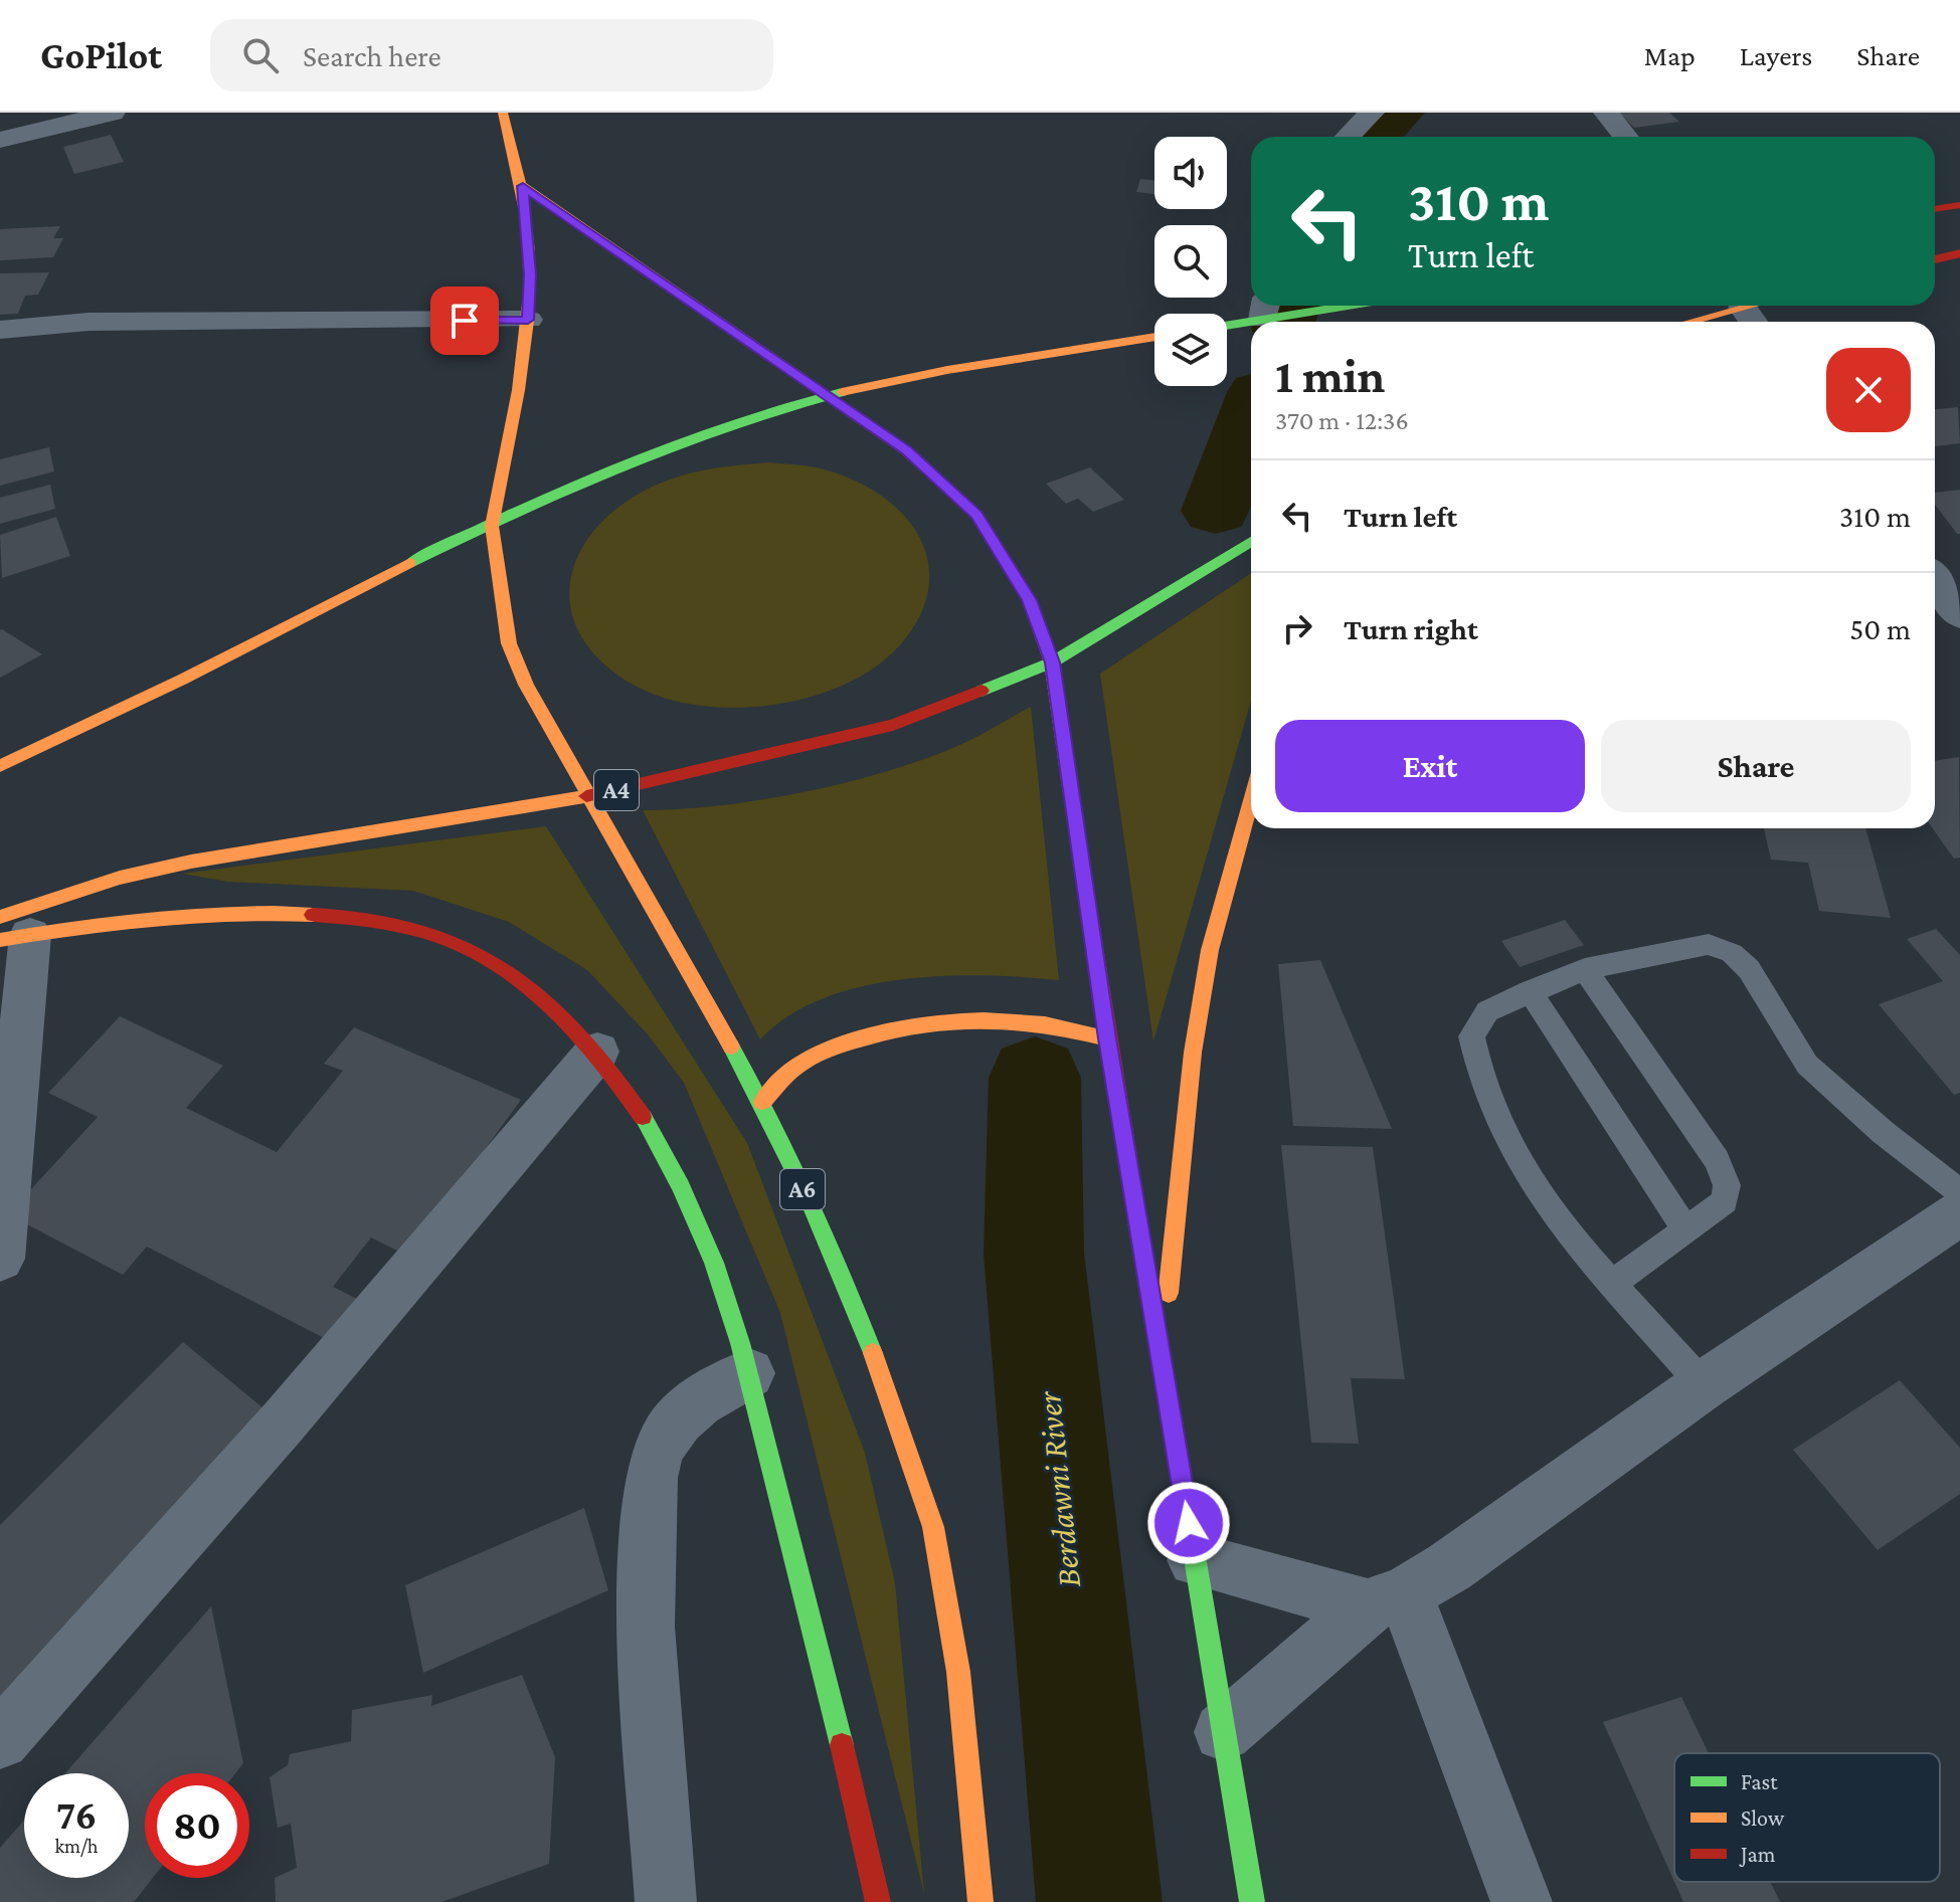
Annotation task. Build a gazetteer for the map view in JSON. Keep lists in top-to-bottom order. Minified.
{"streets":{"main road":["A4","A6"]},"crossings":[["A4","A6"]],"water":["Berdawni River"],"legend":["Fast","Slow","Jam"],"page":{"header":"GoPilot","search":"Search here","nav":["Map","Layers","Share"],"turn":["310 m","Turn left"],"heading":["1 min","370 m · 12:36"],"list":[{"name":"Turn left","value":"310 m"},{"name":"Turn right","value":"50 m"}],"buttons":["Exit","Share"],"speed":"76 km/h","limit":"80"}}
